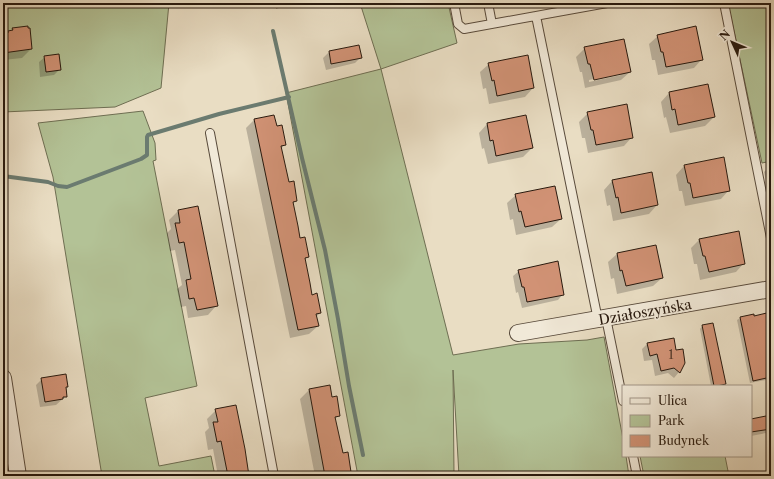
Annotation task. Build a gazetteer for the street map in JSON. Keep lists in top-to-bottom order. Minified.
{"streets":{"street":["Działoszyńska"]},"house_numbers":["1"],"legend":["Ulica","Park","Budynek"],"north":"top left"}
